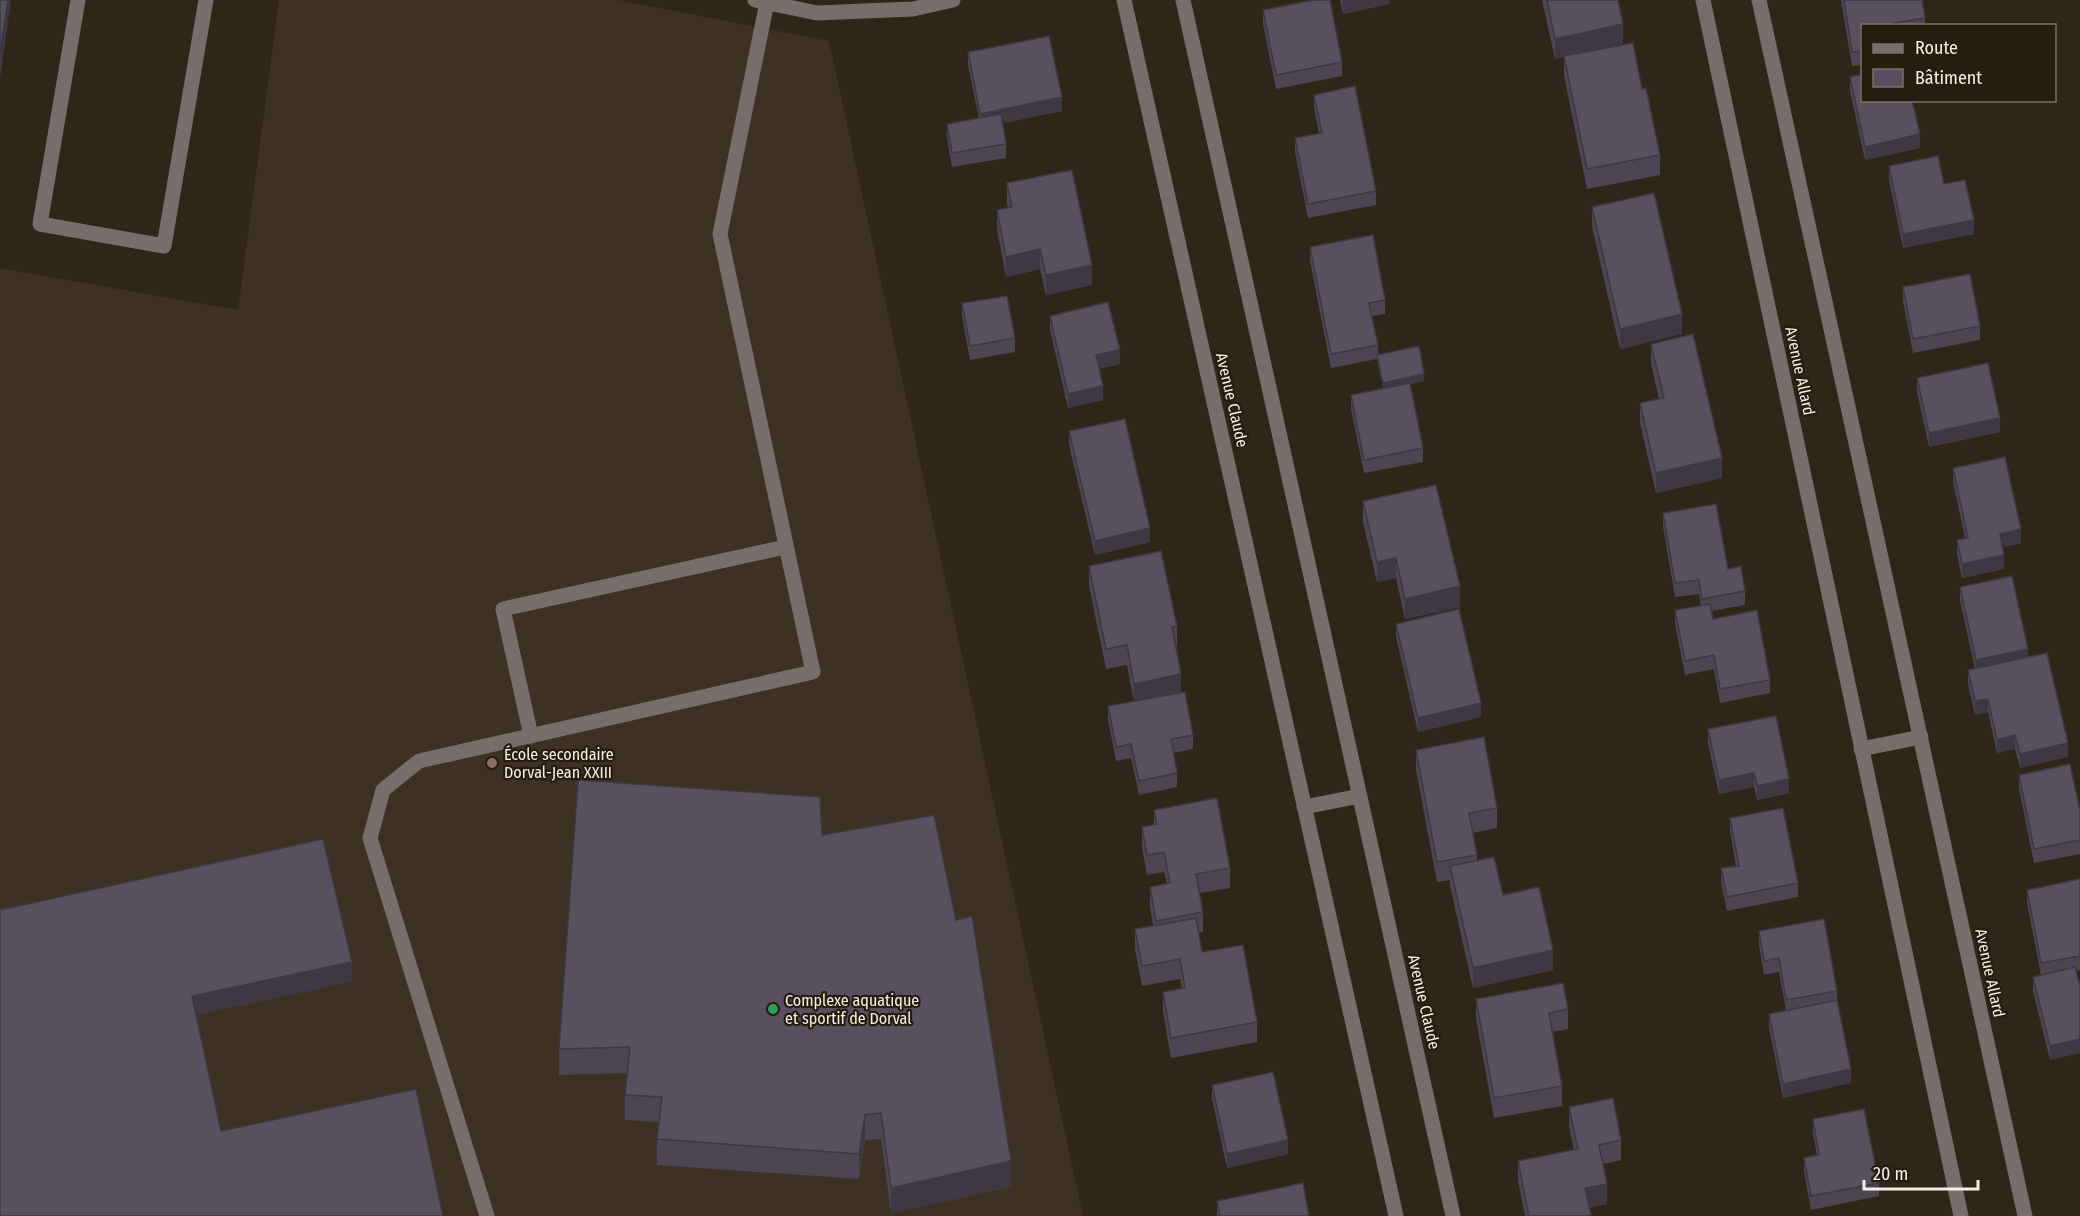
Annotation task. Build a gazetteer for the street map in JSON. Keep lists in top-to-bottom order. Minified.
{"streets":{"street":["Avenue Allard","Avenue Claude"]},"places":["École secondaire Dorval-Jean XXIII","Complexe aquatique et sportif de Dorval"],"legend":["Route","Bâtiment"],"scale_bar":"20 m"}
